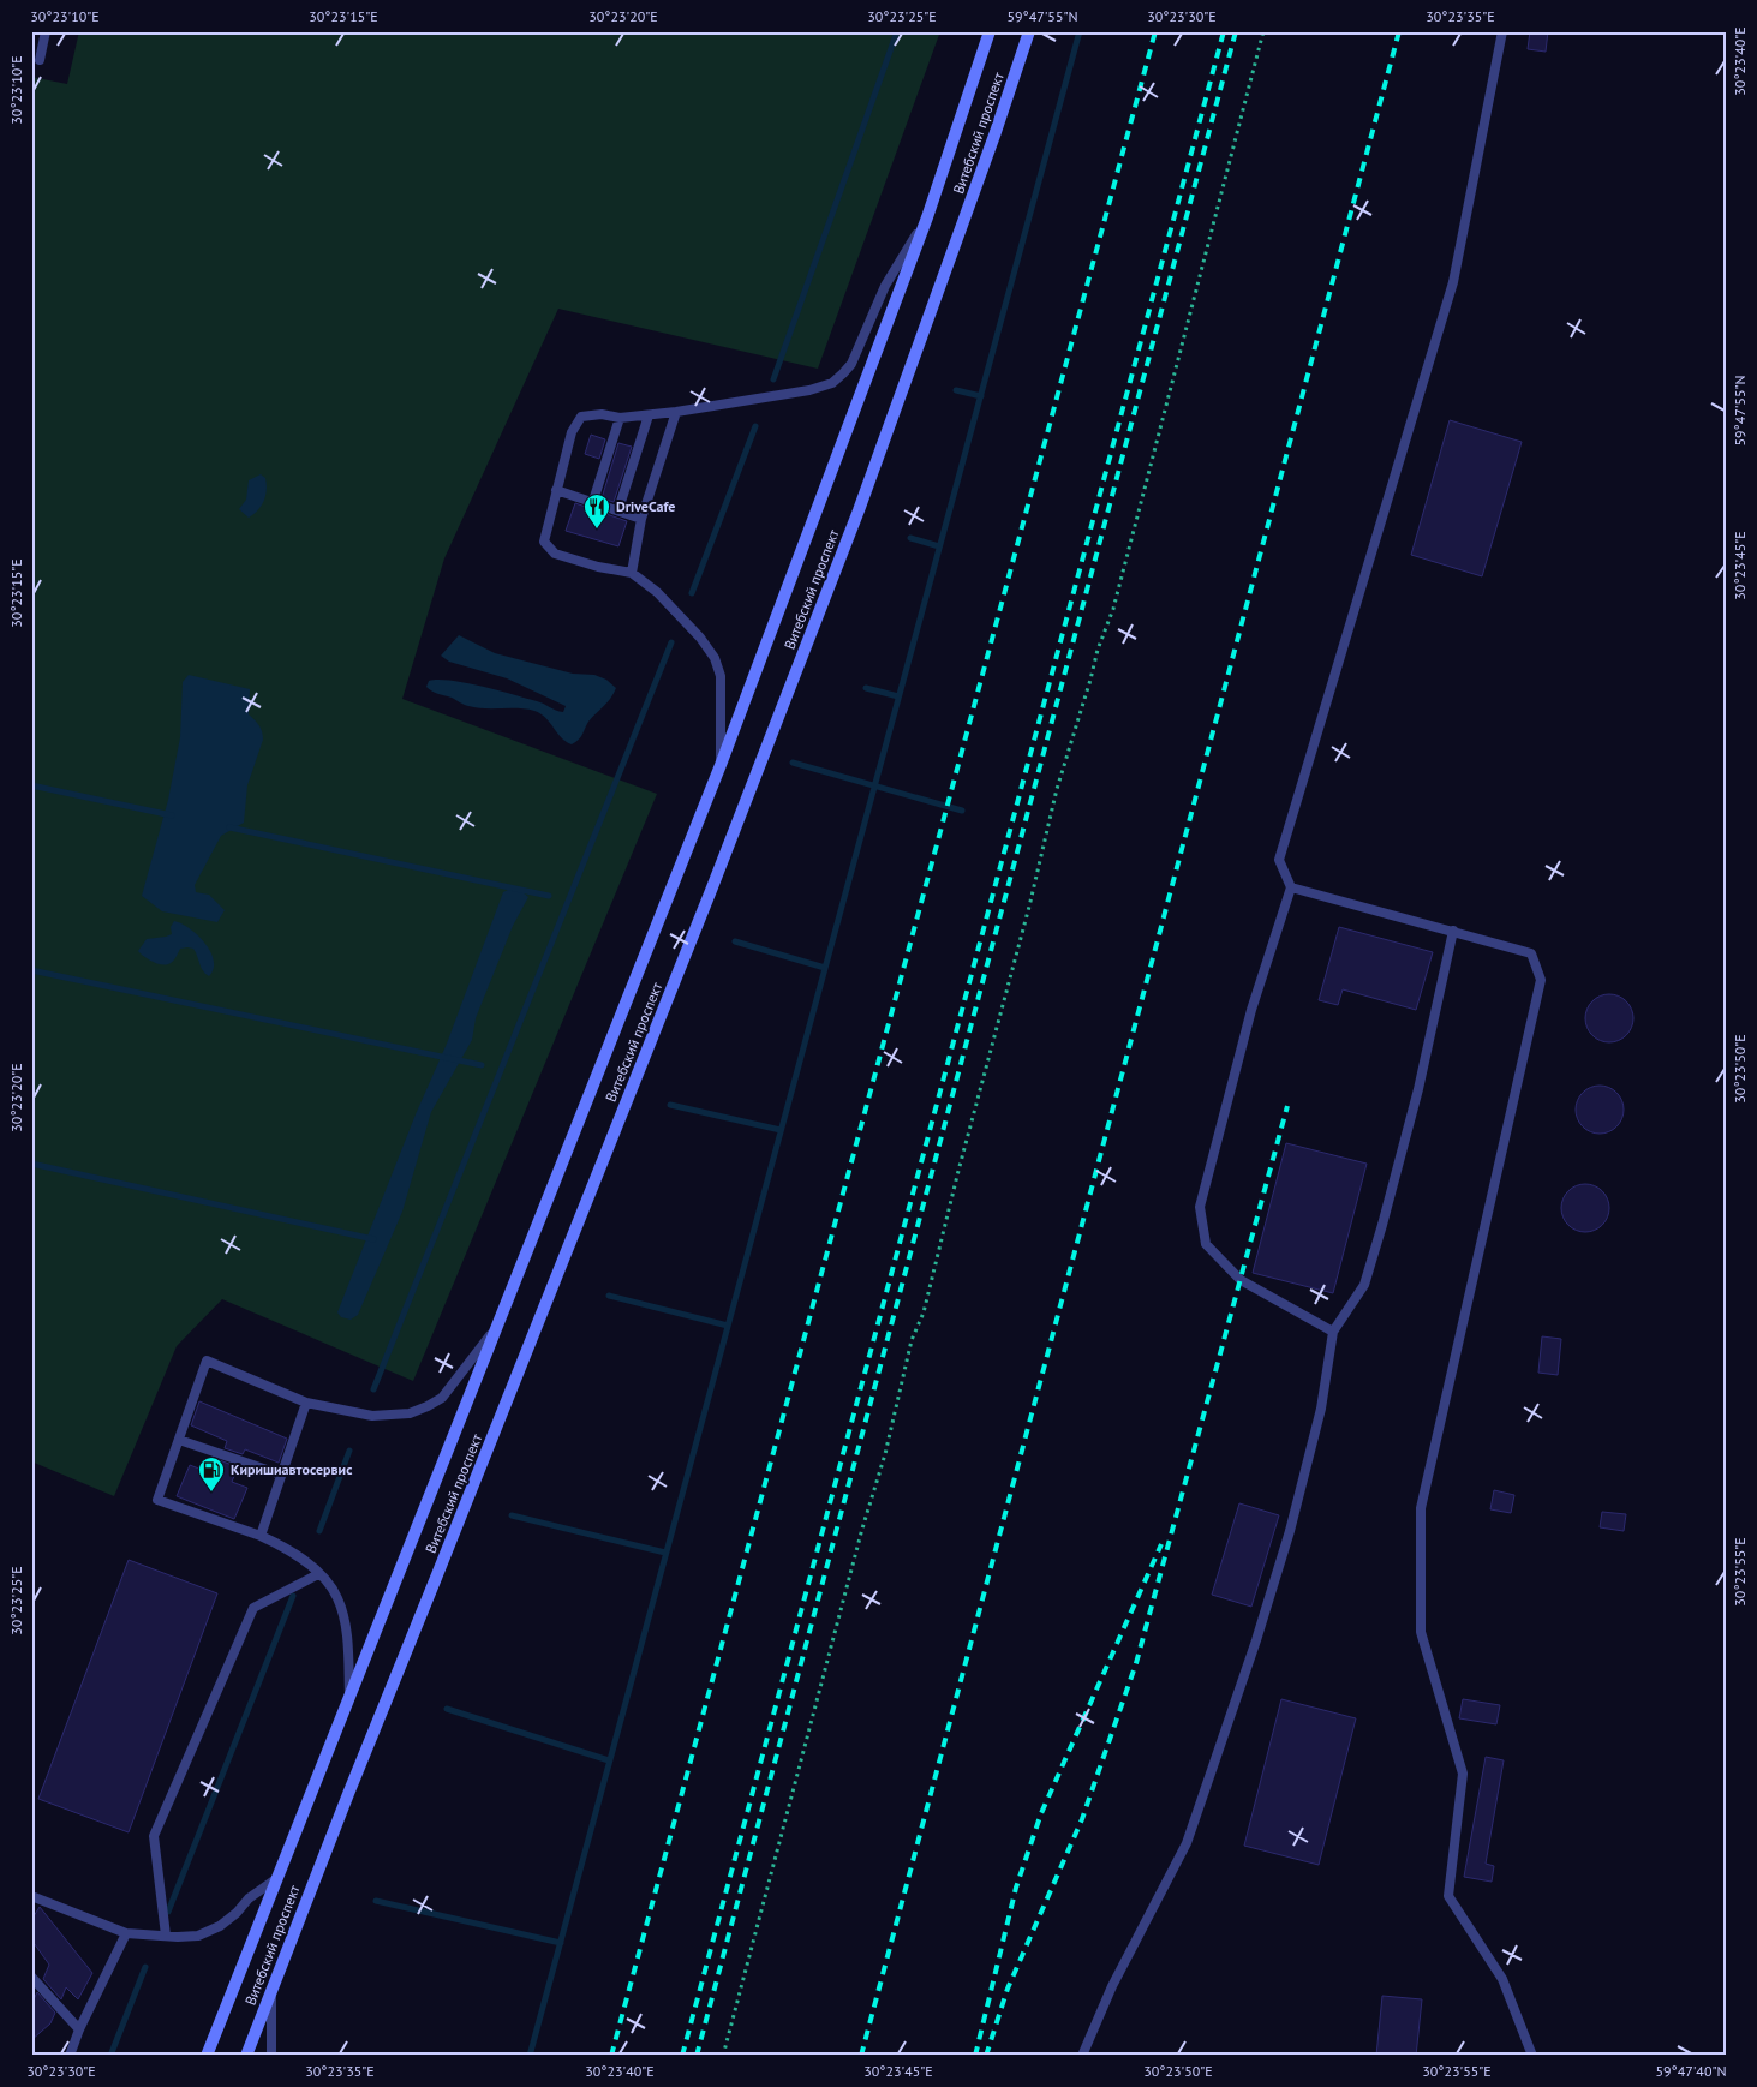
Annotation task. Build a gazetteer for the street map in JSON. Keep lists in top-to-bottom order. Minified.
{"streets":{"main road":["Витебский проспект"]},"places":{"restaurant":["DriveCafe"],"fuel station":["Киришиавтосервис"]},"coordinates":["30°23'10\"E","30°23'15\"E","30°23'20\"E","30°23'25\"E","59°47'55\"N","30°23'30\"E","30°23'35\"E","30°23'40\"E","30°23'45\"E","30°23'50\"E","30°23'55\"E","59°47'40\"N"]}
